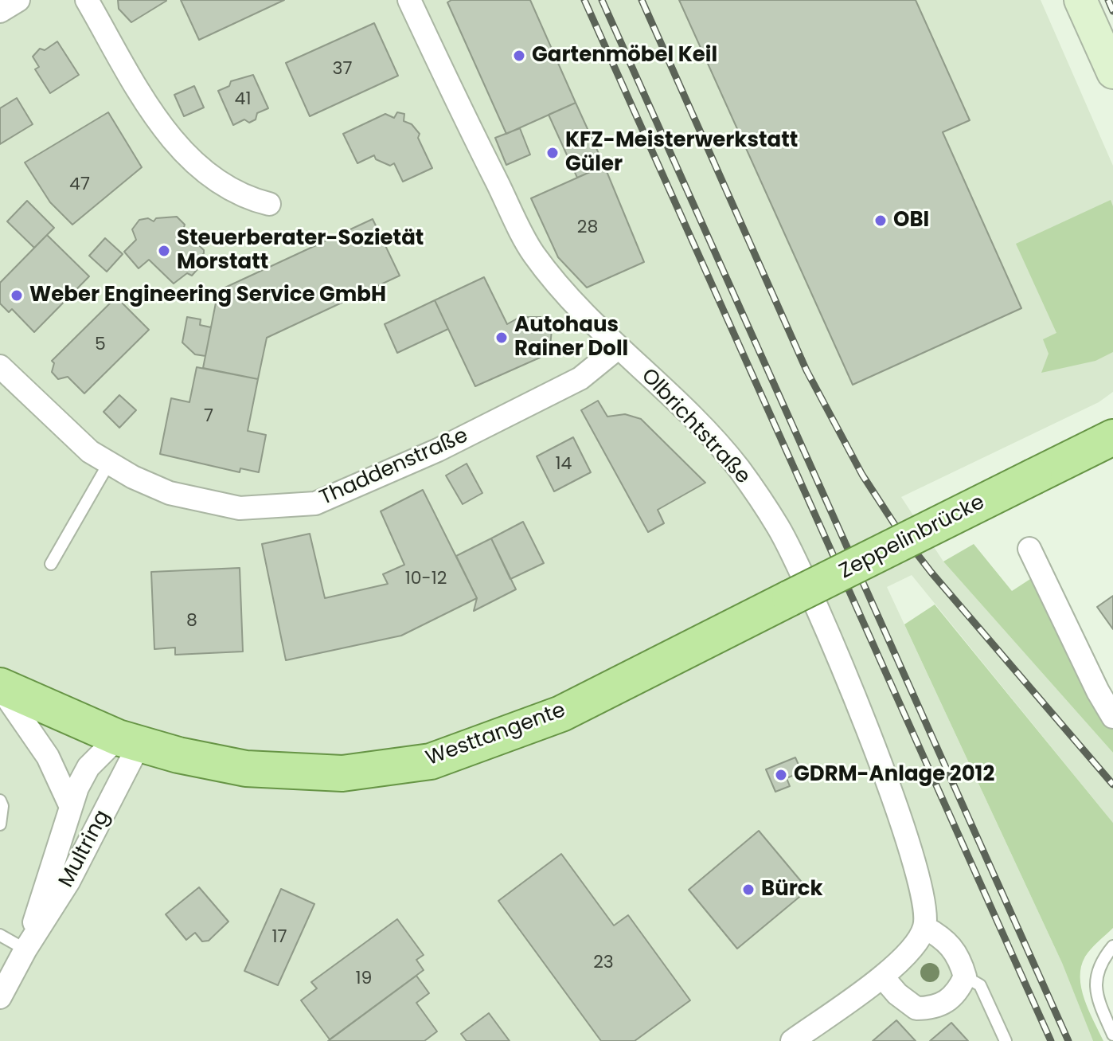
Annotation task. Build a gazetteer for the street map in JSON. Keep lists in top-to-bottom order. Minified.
{"streets":{"main road":["Zeppelinbrücke","Westtangente"],"street":["Olbrichtstraße","Thaddenstraße","Multring"]},"crossings":[["Olbrichtstraße","Thaddenstraße"],["Zeppelinbrücke","Westtangente"],["Westtangente","Multring"]],"places":["Gartenmöbel Keil","KFZ-Meisterwerkstatt Güler","OBI","Steuerberater-Sozietät Morstatt","Weber Engineering Service GmbH","Autohaus Rainer Doll","GDRM-Anlage 2012","Bürck"],"house_numbers":["37","41","47","28","5","7","14","10-12","8","17","23","19"]}
